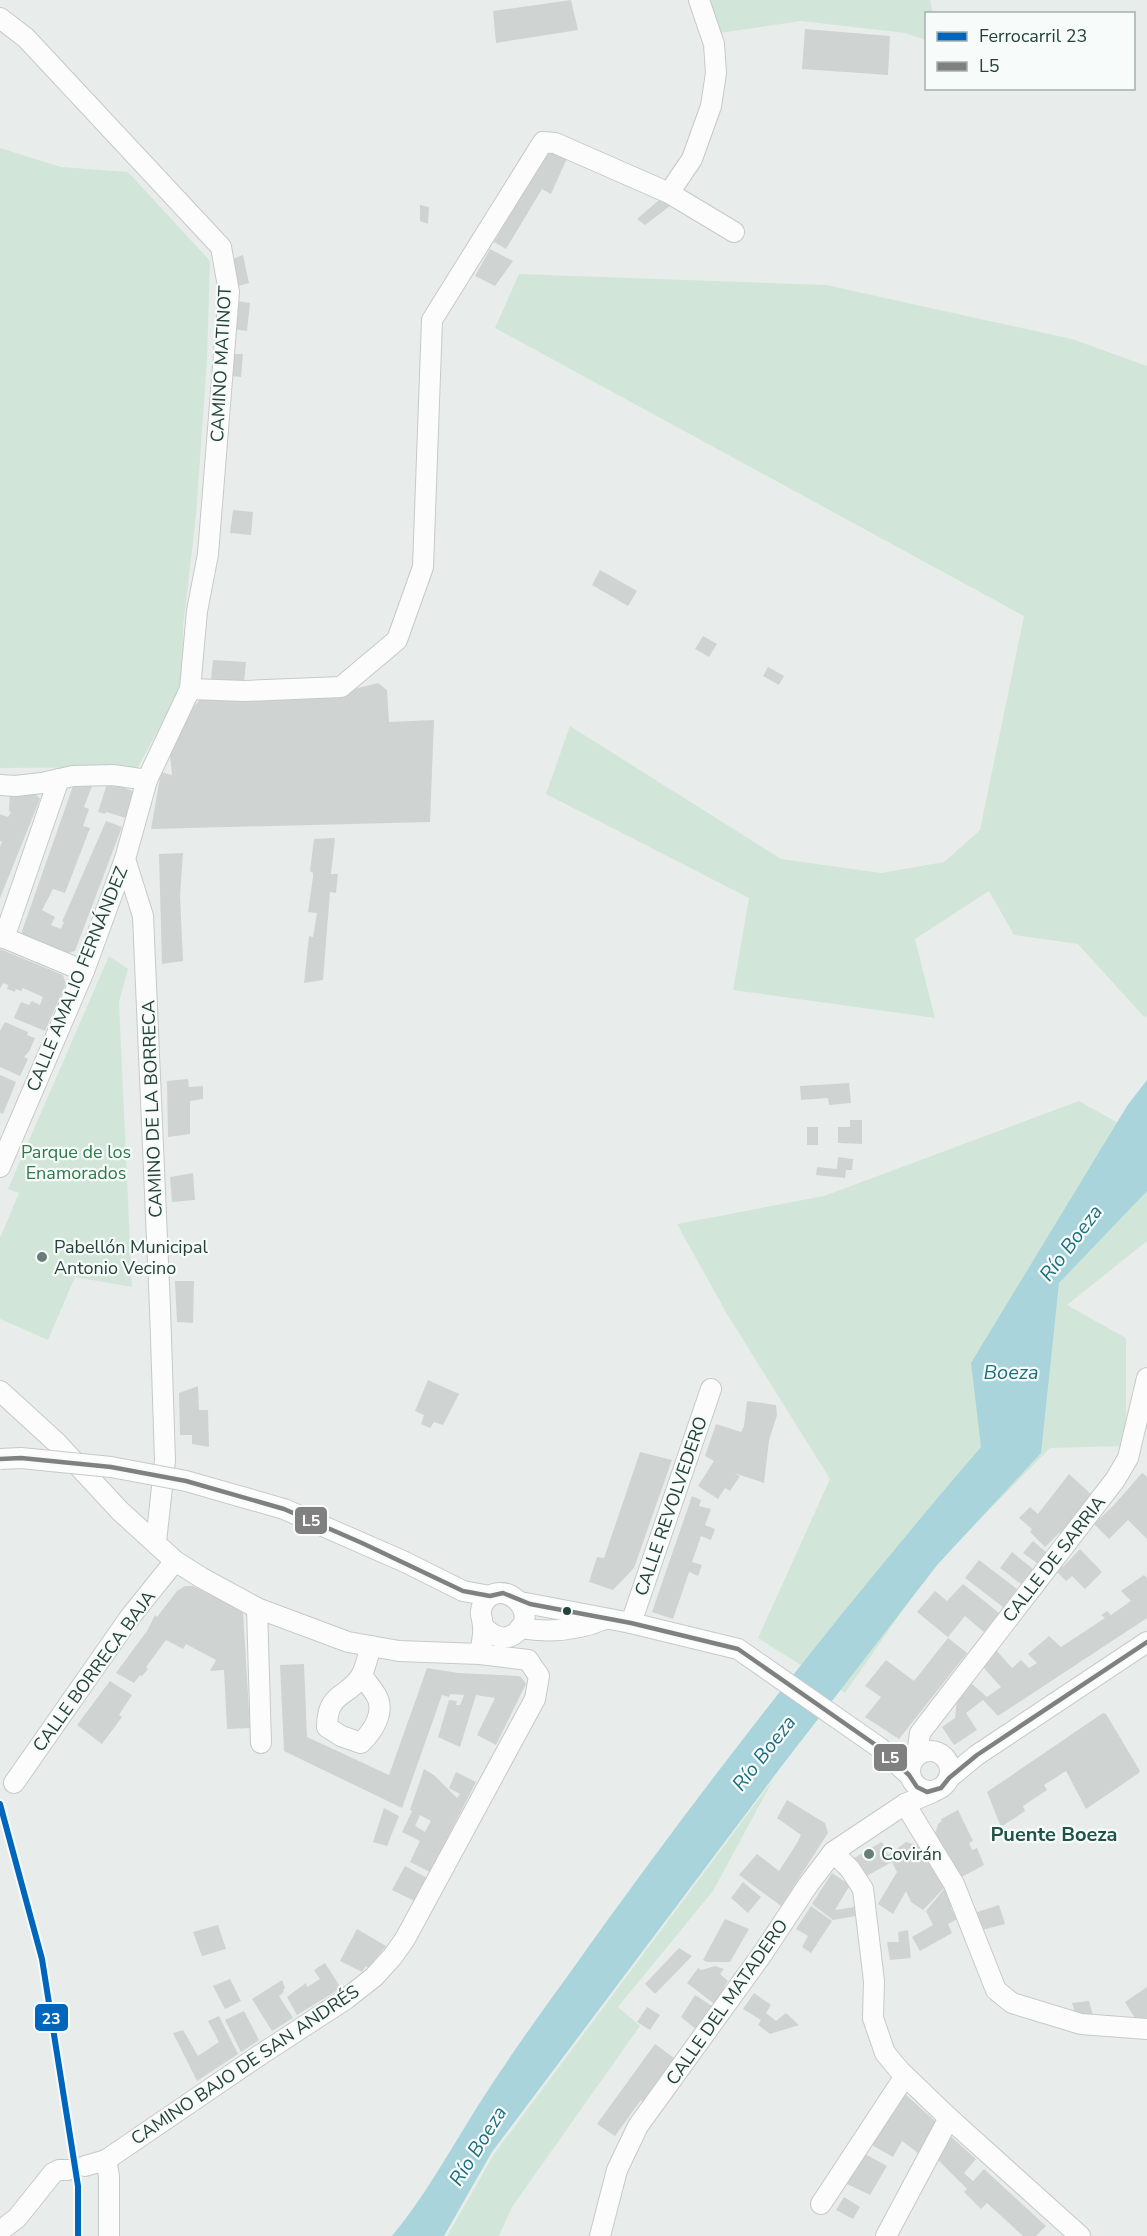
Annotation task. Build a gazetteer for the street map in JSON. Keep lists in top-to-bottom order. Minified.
{"streets":{"street":["CAMINO MATINOT","CALLE AMALIO FERNÁNDEZ","CAMINO DE LA BORRECA","CALLE REVOLVEDERO","CALLE DE SARRIA","CALLE BORRECA BAJA","CALLE DEL MATADERO","CAMINO BAJO DE SAN ANDRÉS"]},"crossings":[["CAMINO MATINOT","CALLE AMALIO FERNÁNDEZ"],["CALLE AMALIO FERNÁNDEZ","CAMINO DE LA BORRECA"]],"districts":["Puente Boeza"],"water":["Río Boeza","Boeza"],"parks":["Parque de los Enamorados"],"places":["Pabellón Municipal Antonio Vecino","Covirán"],"lines":["transit line L5","rail line 23"],"legend":["Ferrocarril 23","L5"]}
